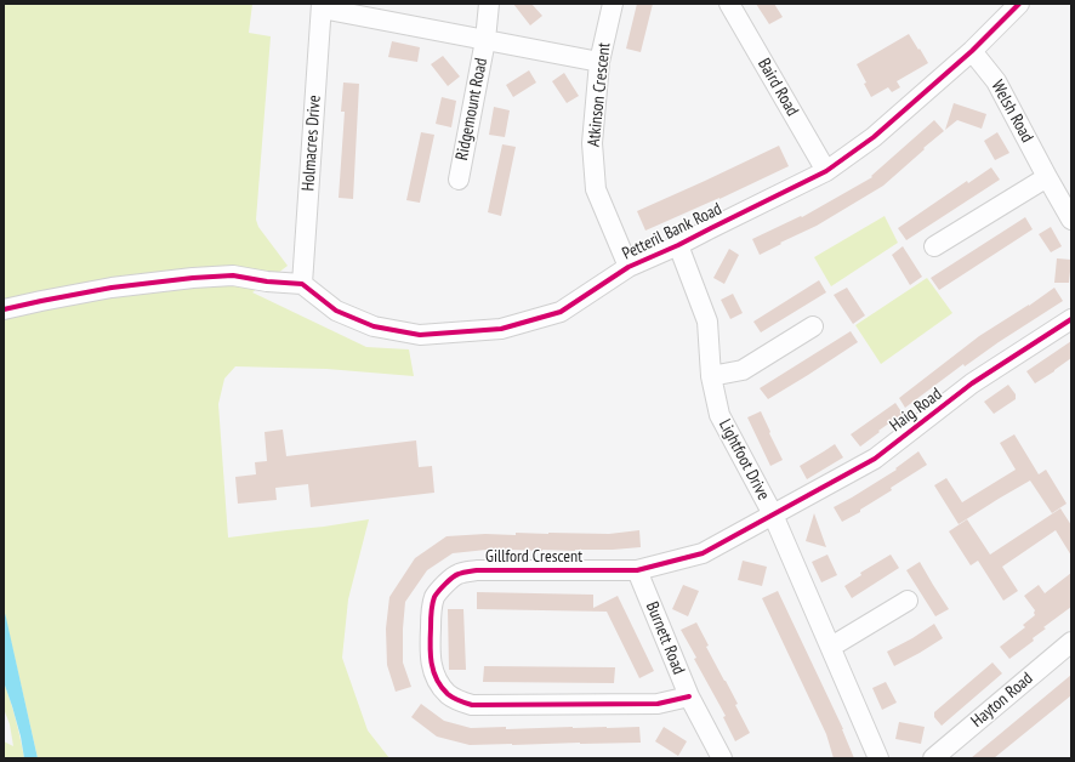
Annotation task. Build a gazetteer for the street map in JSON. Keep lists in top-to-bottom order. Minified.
{"streets":{"street":["Baird Road","Atkinson Crescent","Ridgemount Road","Welsh Road","Holmacres Drive","Petteril Bank Road","Haig Road","Lightfoot Drive","Gillford Crescent","Burnett Road","Hayton Road"]},"crossings":[["Baird Road","Petteril Bank Road"],["Atkinson Crescent","Ridgemount Road"],["Atkinson Crescent","Petteril Bank Road"],["Ridgemount Road","Holmacres Drive"],["Welsh Road","Petteril Bank Road"],["Holmacres Drive","Petteril Bank Road"],["Petteril Bank Road","Lightfoot Drive"],["Haig Road","Lightfoot Drive"],["Haig Road","Gillford Crescent"],["Lightfoot Drive","Gillford Crescent"],["Gillford Crescent","Burnett Road"]]}
